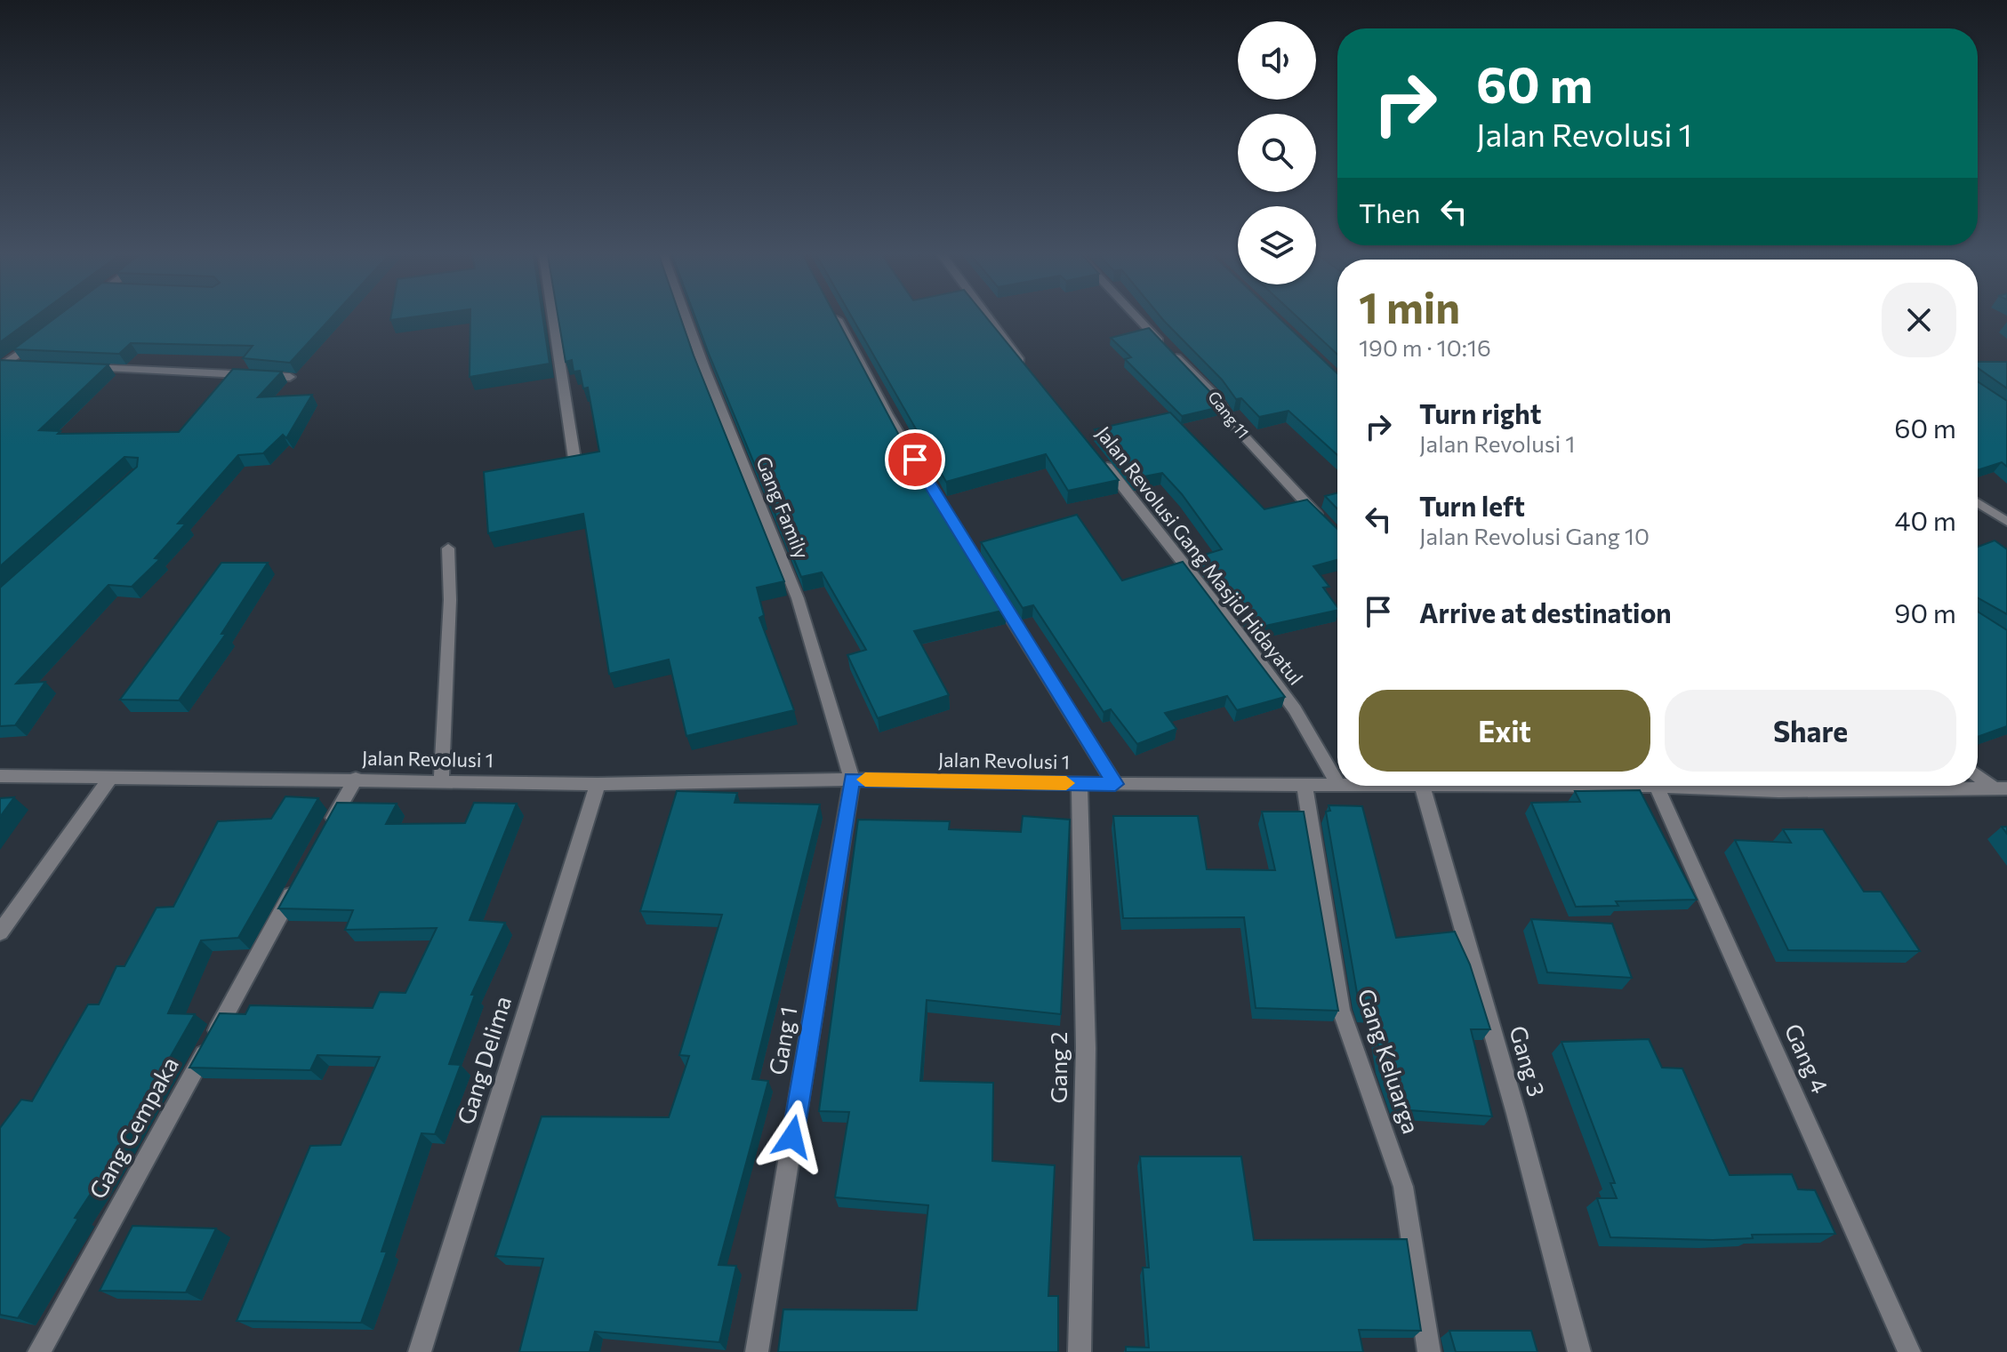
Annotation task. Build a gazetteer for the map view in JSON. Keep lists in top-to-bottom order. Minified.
{"streets":{"street":["Gang 11","Gang Family","Jalan Revolusi Gang Masjid Hidayatul","Jalan Revolusi 1","Gang 1","Gang 4","Gang Delima","Gang Keluarga","Gang 3","Gang 2","Gang Cempaka"]},"crossings":[["Gang Family","Jalan Revolusi 1"],["Gang Family","Gang 1"],["Jalan Revolusi 1","Gang 1"],["Jalan Revolusi 1","Gang 4"],["Jalan Revolusi 1","Gang Delima"],["Jalan Revolusi 1","Gang Keluarga"],["Jalan Revolusi 1","Gang 2"]],"page":{"turn":["60 m","Jalan Revolusi 1"],"then":"Then","heading":["1 min","190 m · 10:16"],"list":[{"name":"Turn right","note":"Jalan Revolusi 1","value":"60 m"},{"name":"Turn left","note":"Jalan Revolusi Gang 10","value":"40 m"},{"name":"Arrive at destination","value":"90 m"}],"buttons":["Exit","Share"]}}
